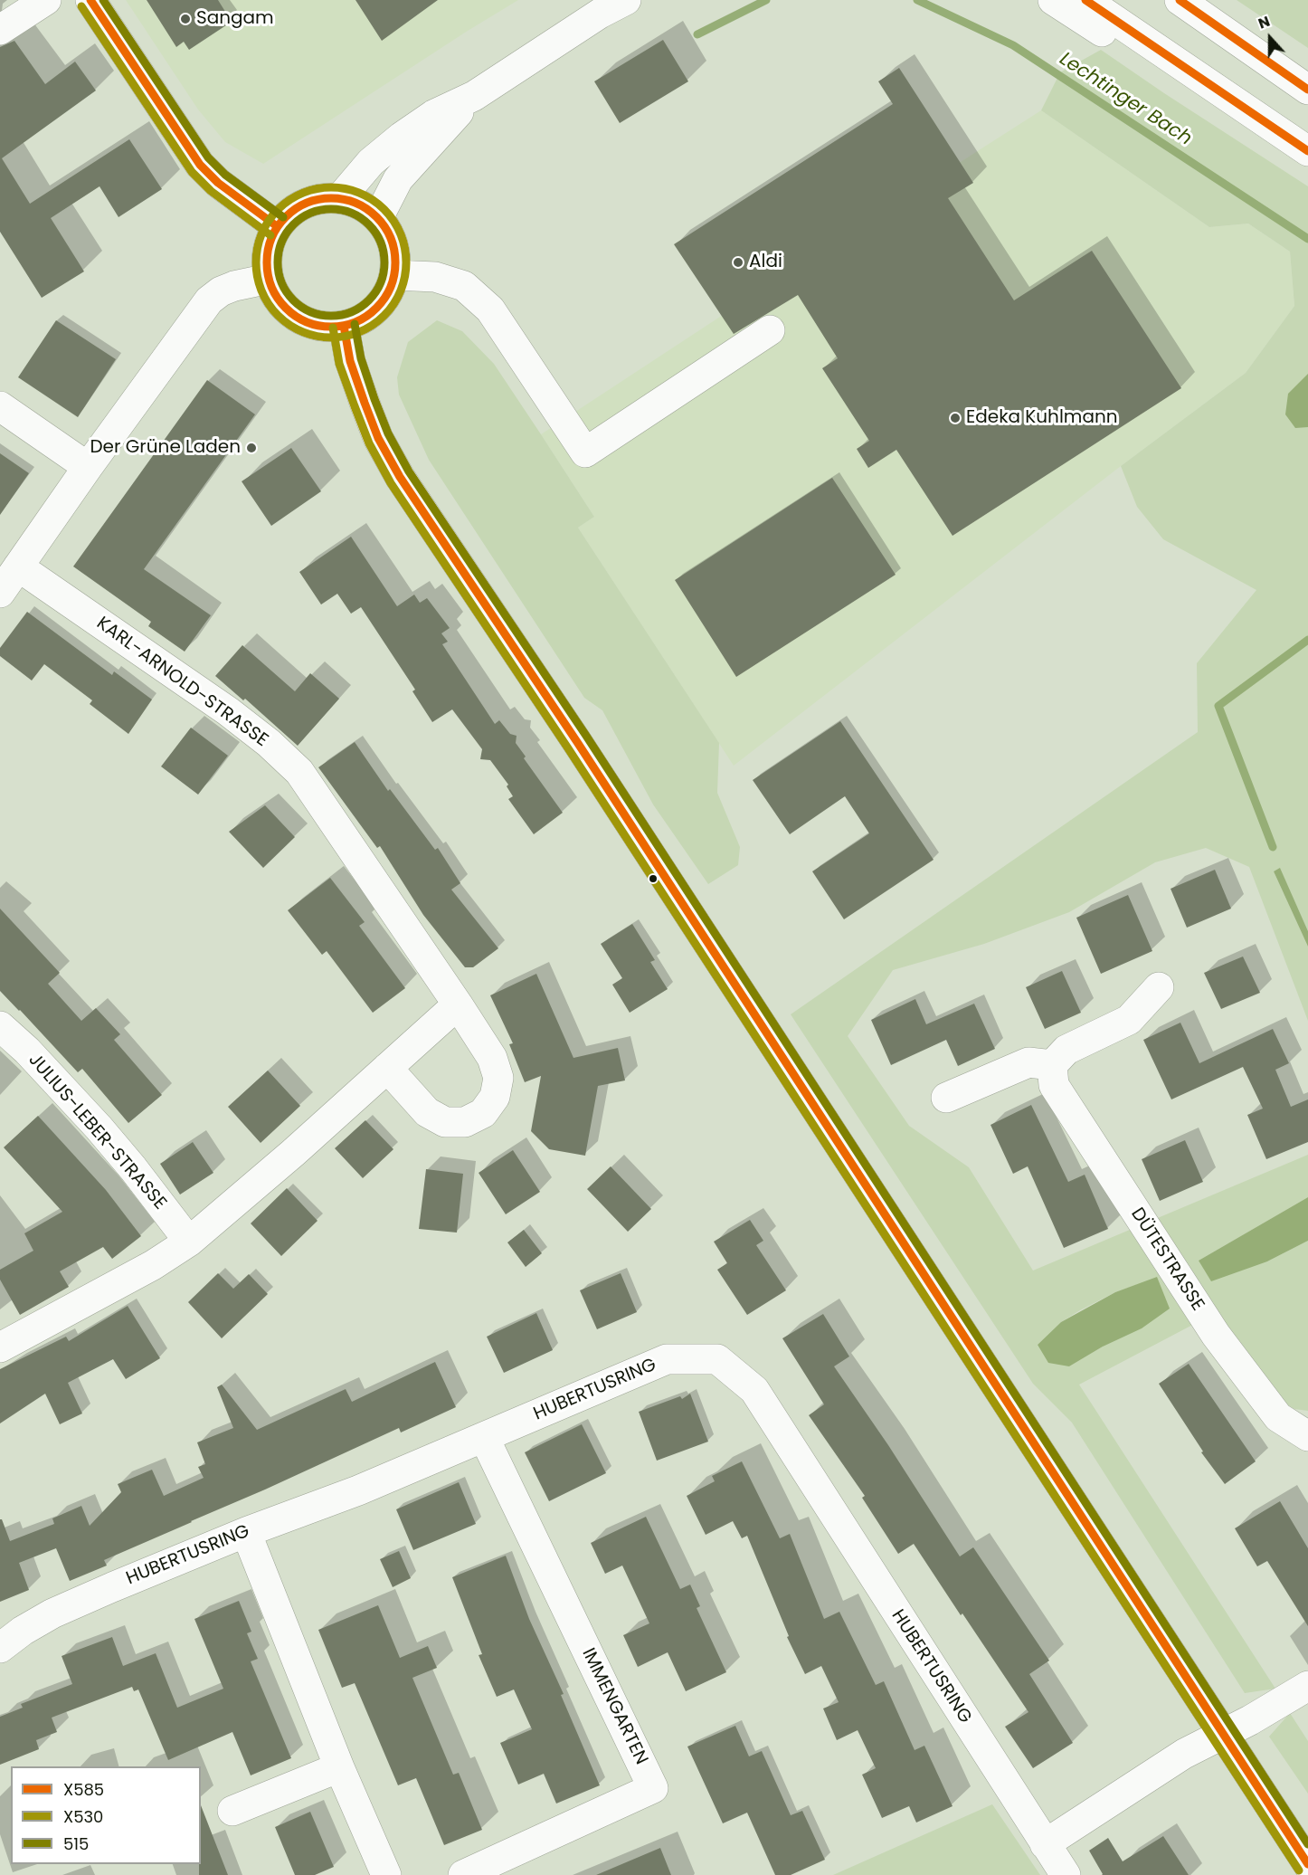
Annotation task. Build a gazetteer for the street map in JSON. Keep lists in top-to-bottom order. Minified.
{"streets":{"main road":["KARL-ARNOLD-STRASSE","JULIUS-LEBER-STRASSE","DÜTESTRASSE","HUBERTUSRING","IMMENGARTEN"]},"crossings":[["HUBERTUSRING","IMMENGARTEN"]],"water":["Lechtinger Bach"],"places":["Sangam","Aldi","Edeka Kuhlmann","Der Grüne Laden"],"lines":["transit line X585","transit line 515","transit line X530"],"legend":["X585","X530","515"],"north":"top"}
